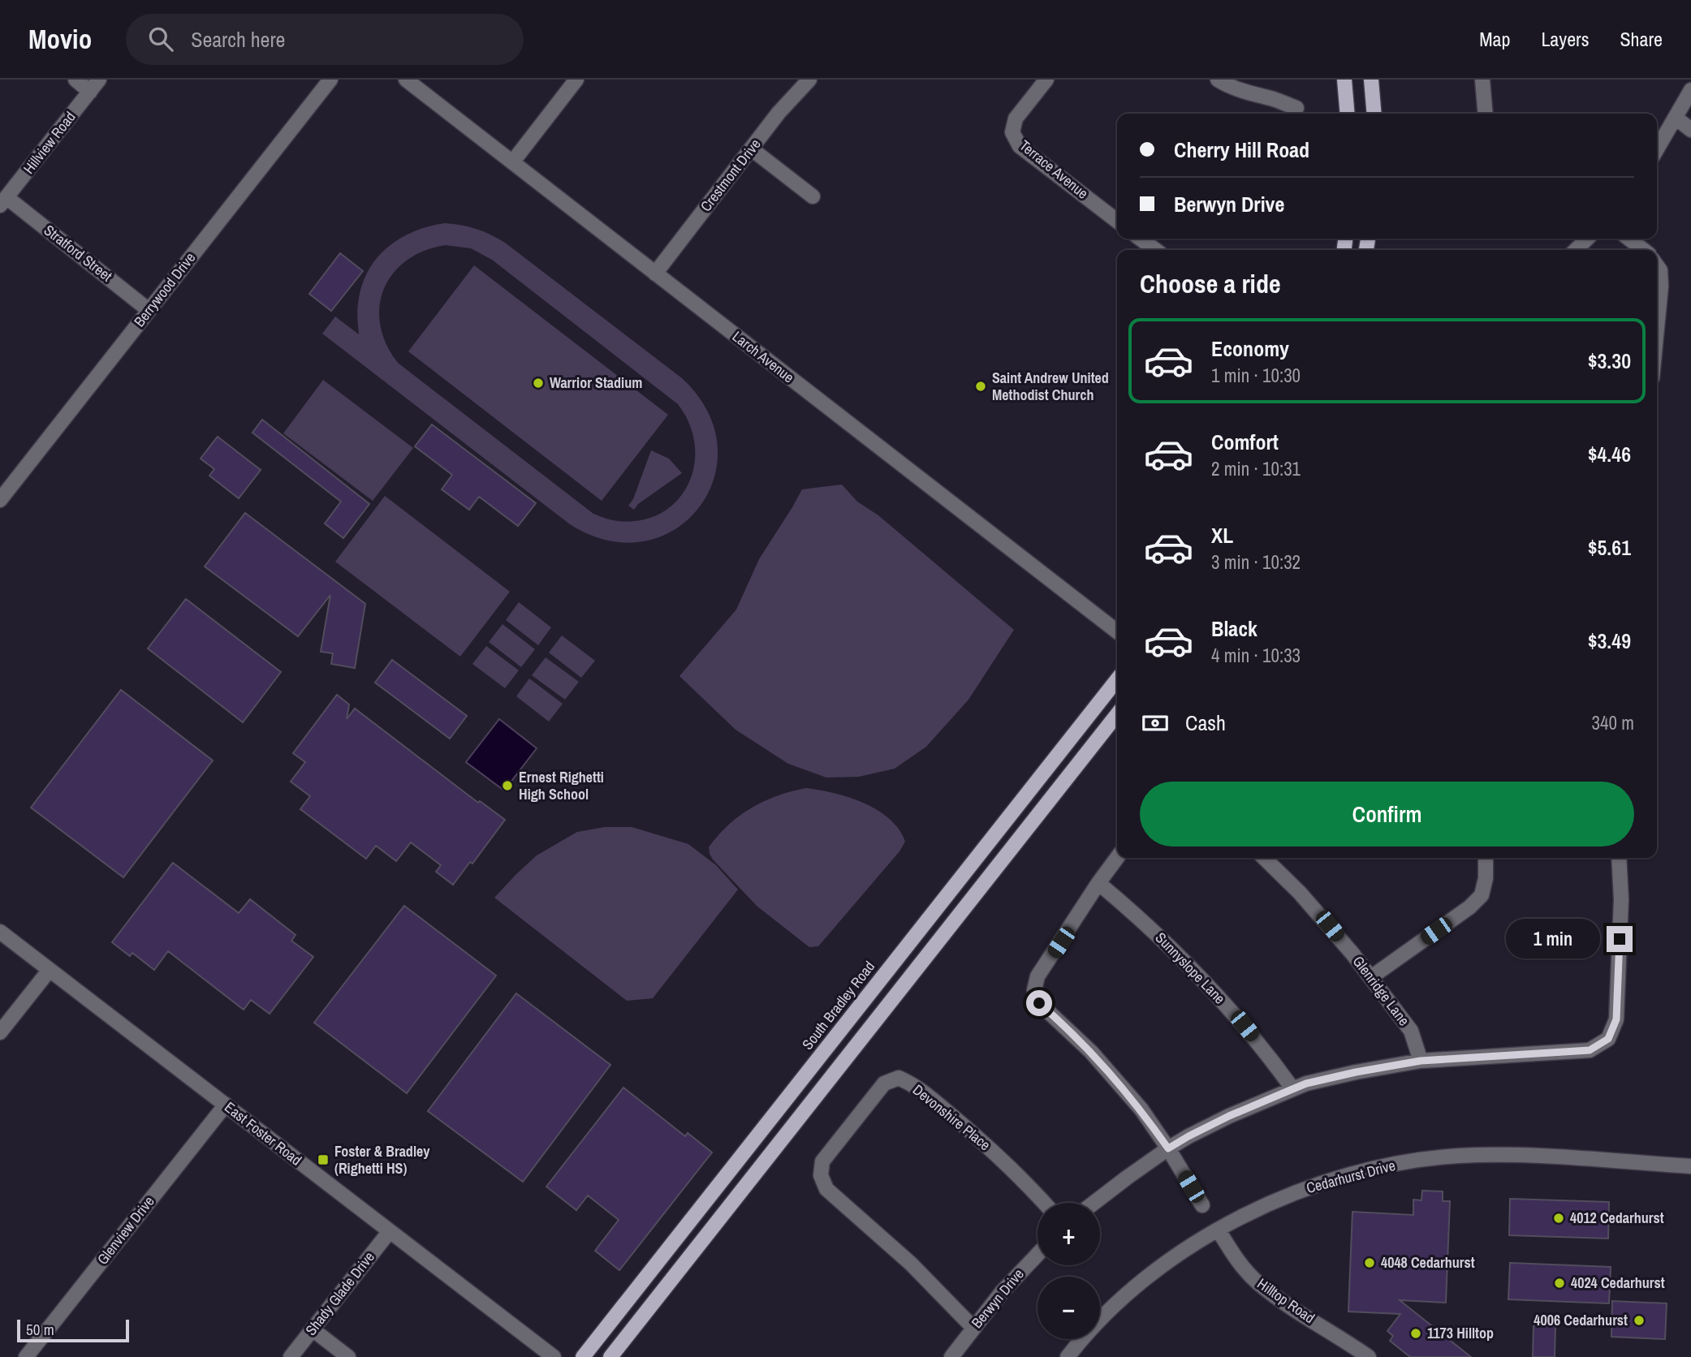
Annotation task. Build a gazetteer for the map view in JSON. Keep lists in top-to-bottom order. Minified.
{"streets":{"main road":["South Bradley Road"],"street":["Hillview Road","Terrace Avenue","Crestmont Drive","Stratford Street","Berrywood Drive","Larch Avenue","Sunnyslope Lane","Glenridge Lane","Devonshire Place","East Foster Road","Cedarhurst Drive","Glenview Drive","Shady Glade Drive","Berwyn Drive","Hilltop Road"]},"crossings":[["Hillview Road","Stratford Street"],["Crestmont Drive","Larch Avenue"],["Stratford Street","Berrywood Drive"],["Devonshire Place","Berwyn Drive"],["East Foster Road","Glenview Drive"],["East Foster Road","Shady Glade Drive"],["Cedarhurst Drive","Hilltop Road"]],"places":{"other":["Warrior Stadium","Saint Andrew United Methodist Church","Ernest Righetti High School","4012 Cedarhurst","4048 Cedarhurst","4024 Cedarhurst","4006 Cedarhurst","1173 Hilltop"],"transit":["Foster & Bradley (Righetti HS)"]},"scale_bar":"50 m","page":{"header":"Movio","search":"Search here","nav":["Map","Layers","Share"],"banner":["Cherry Hill Road","Berwyn Drive"],"heading":"Choose a ride","list":[{"name":"Economy","note":"1 min · 10:30","value":"$3.30"},{"name":"Comfort","note":"2 min · 10:31","value":"$4.46"},{"name":"XL","note":"3 min · 10:32","value":"$5.61"},{"name":"Black","note":"4 min · 10:33","value":"$3.49"}],"pay":["Cash","340 m"],"buttons":"Confirm","bubble":"1 min","map_buttons":["+","−"],"scale":"50 m"}}
